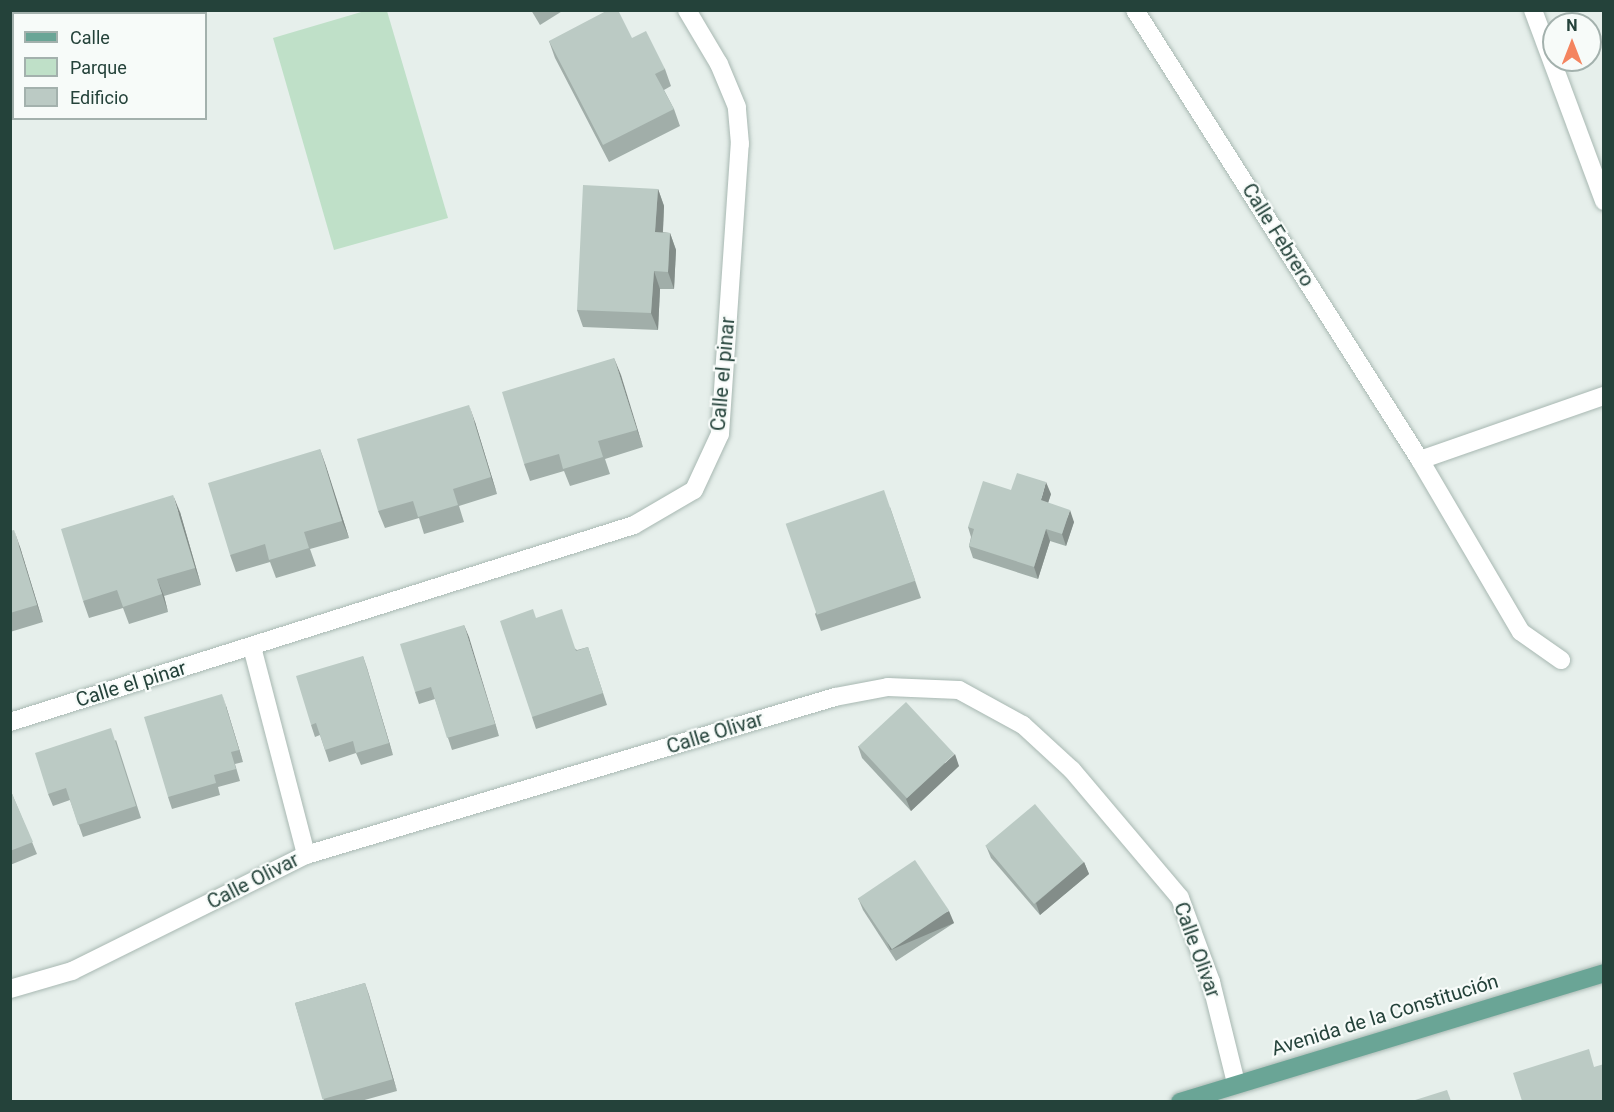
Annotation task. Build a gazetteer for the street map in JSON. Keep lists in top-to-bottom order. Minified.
{"streets":{"main road":["Avenida de la Constitución"],"street":["Calle Febrero","Calle el pinar","Calle Olivar"]},"crossings":[["Calle Olivar","Avenida de la Constitución"]],"legend":["Calle","Parque","Edificio"],"north":"top"}
